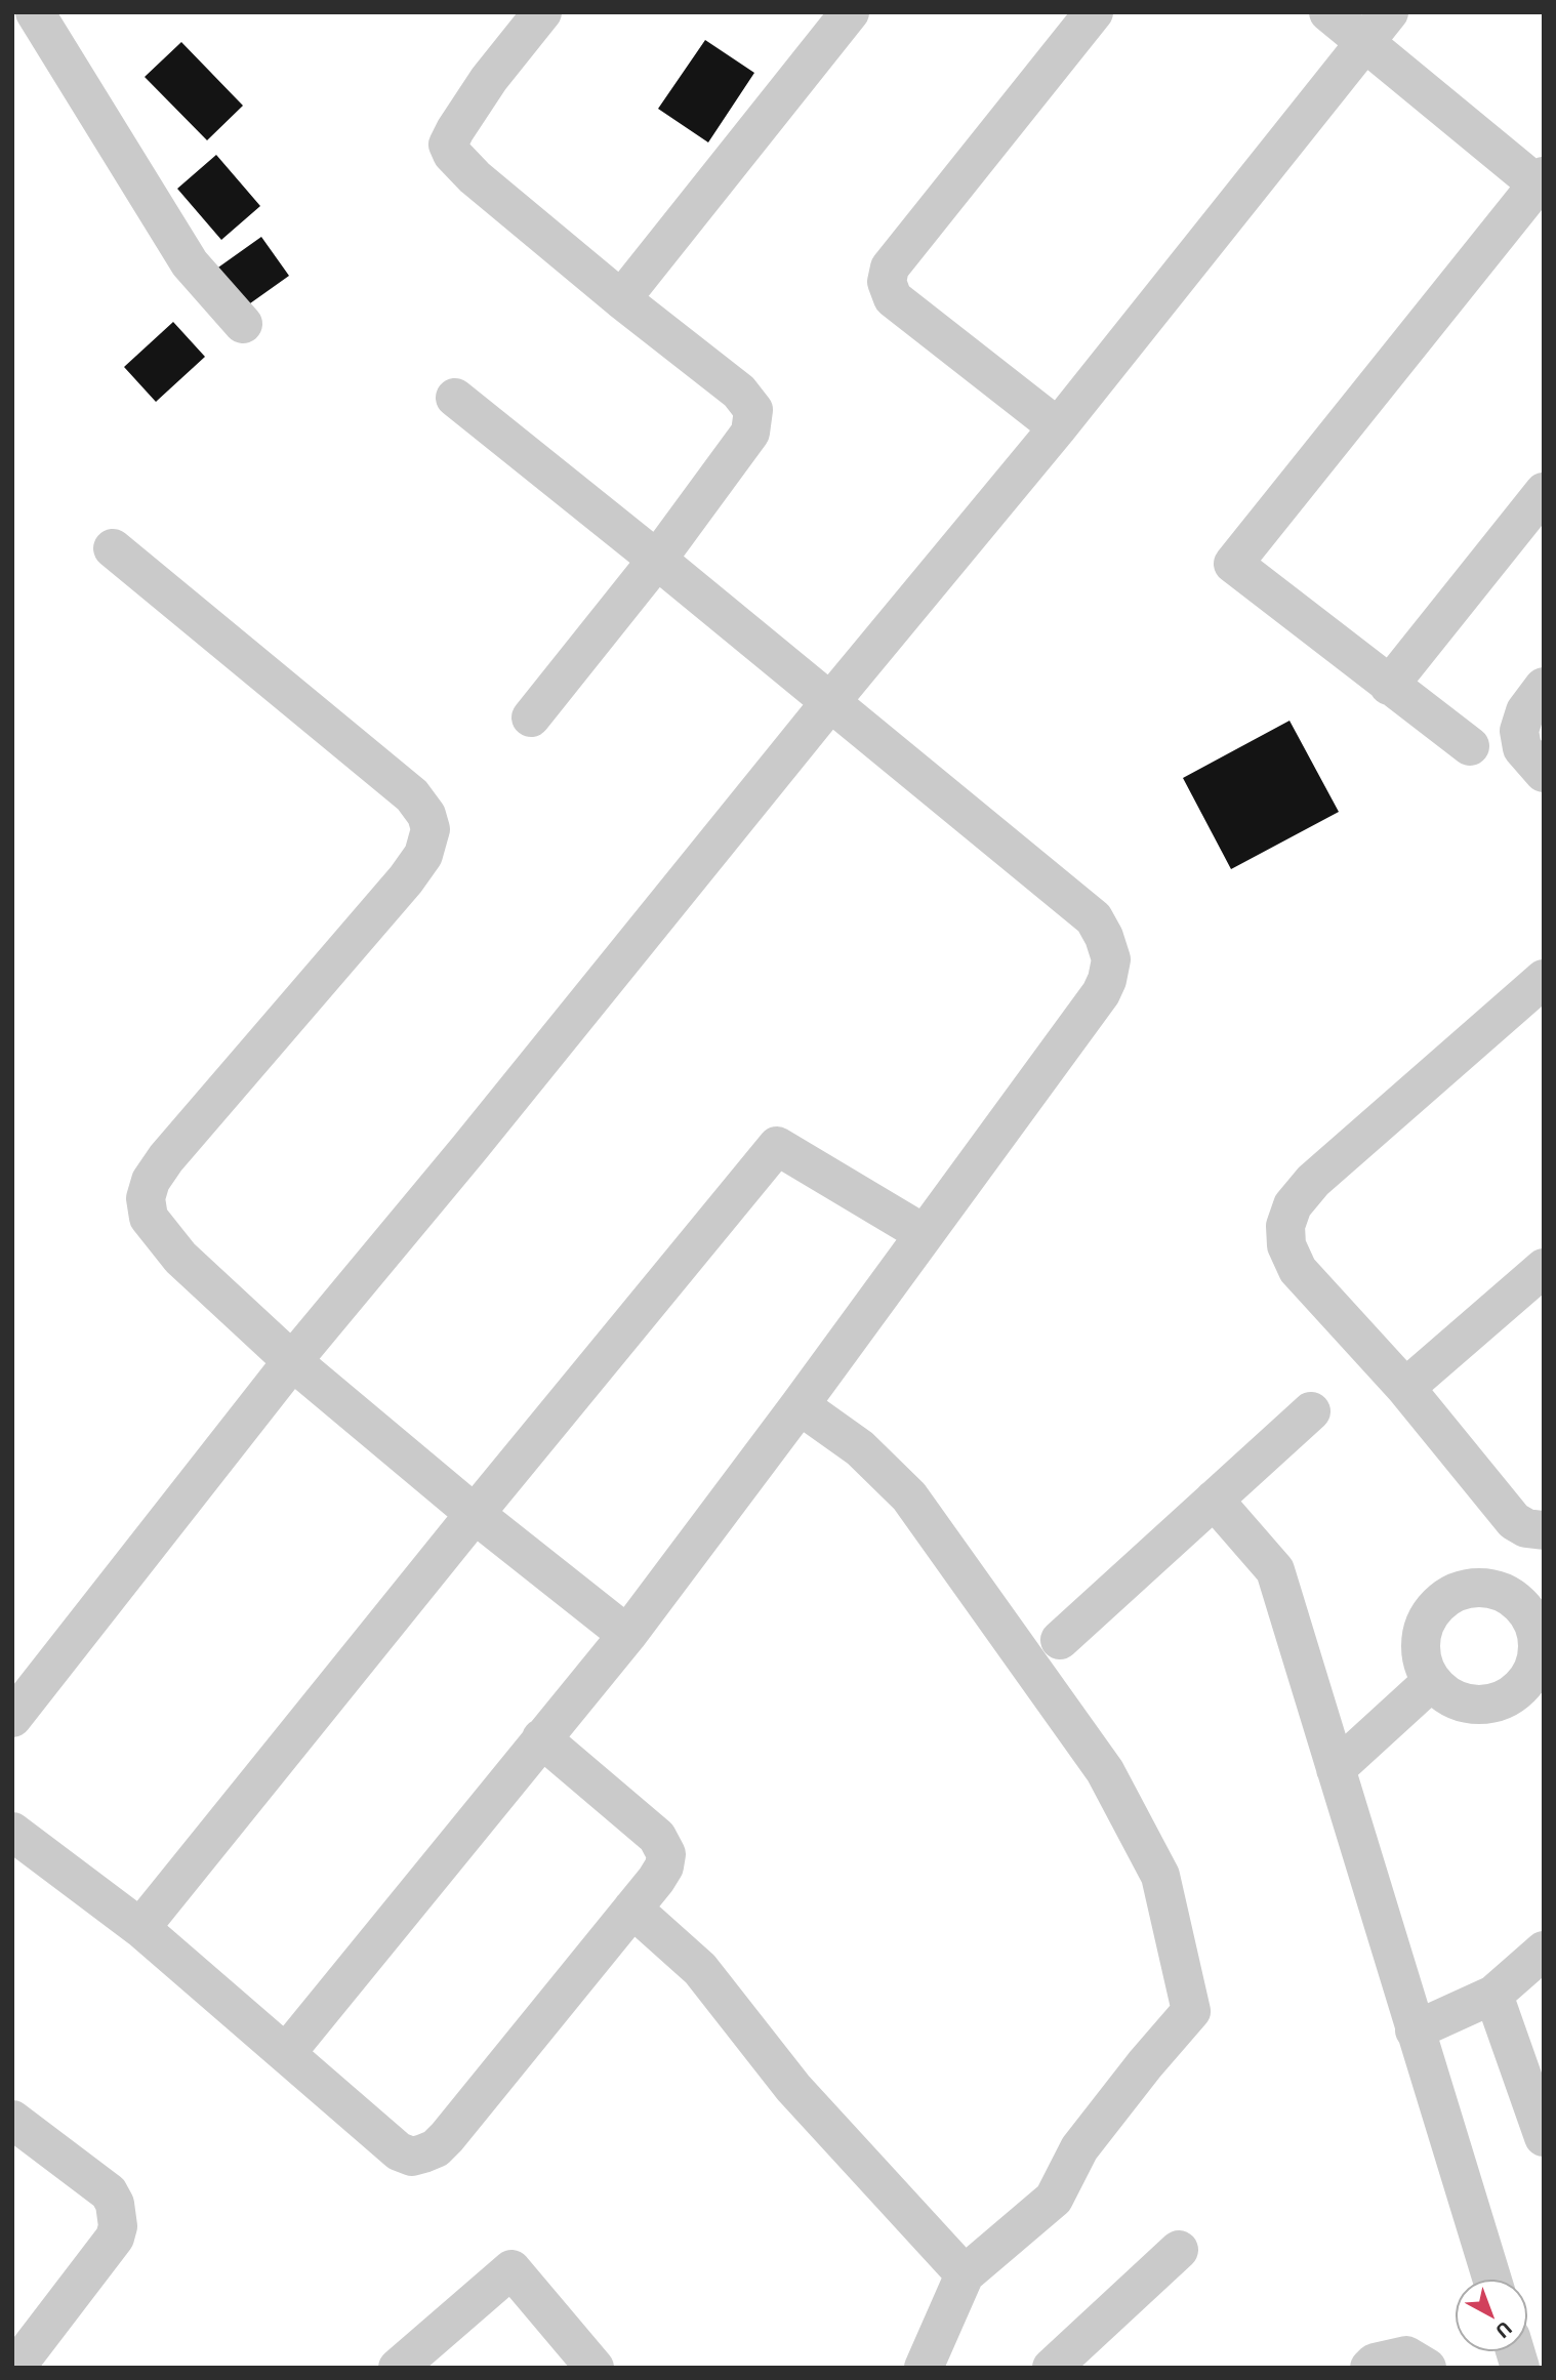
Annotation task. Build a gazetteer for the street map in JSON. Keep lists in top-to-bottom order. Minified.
{"north":"bottom right"}
